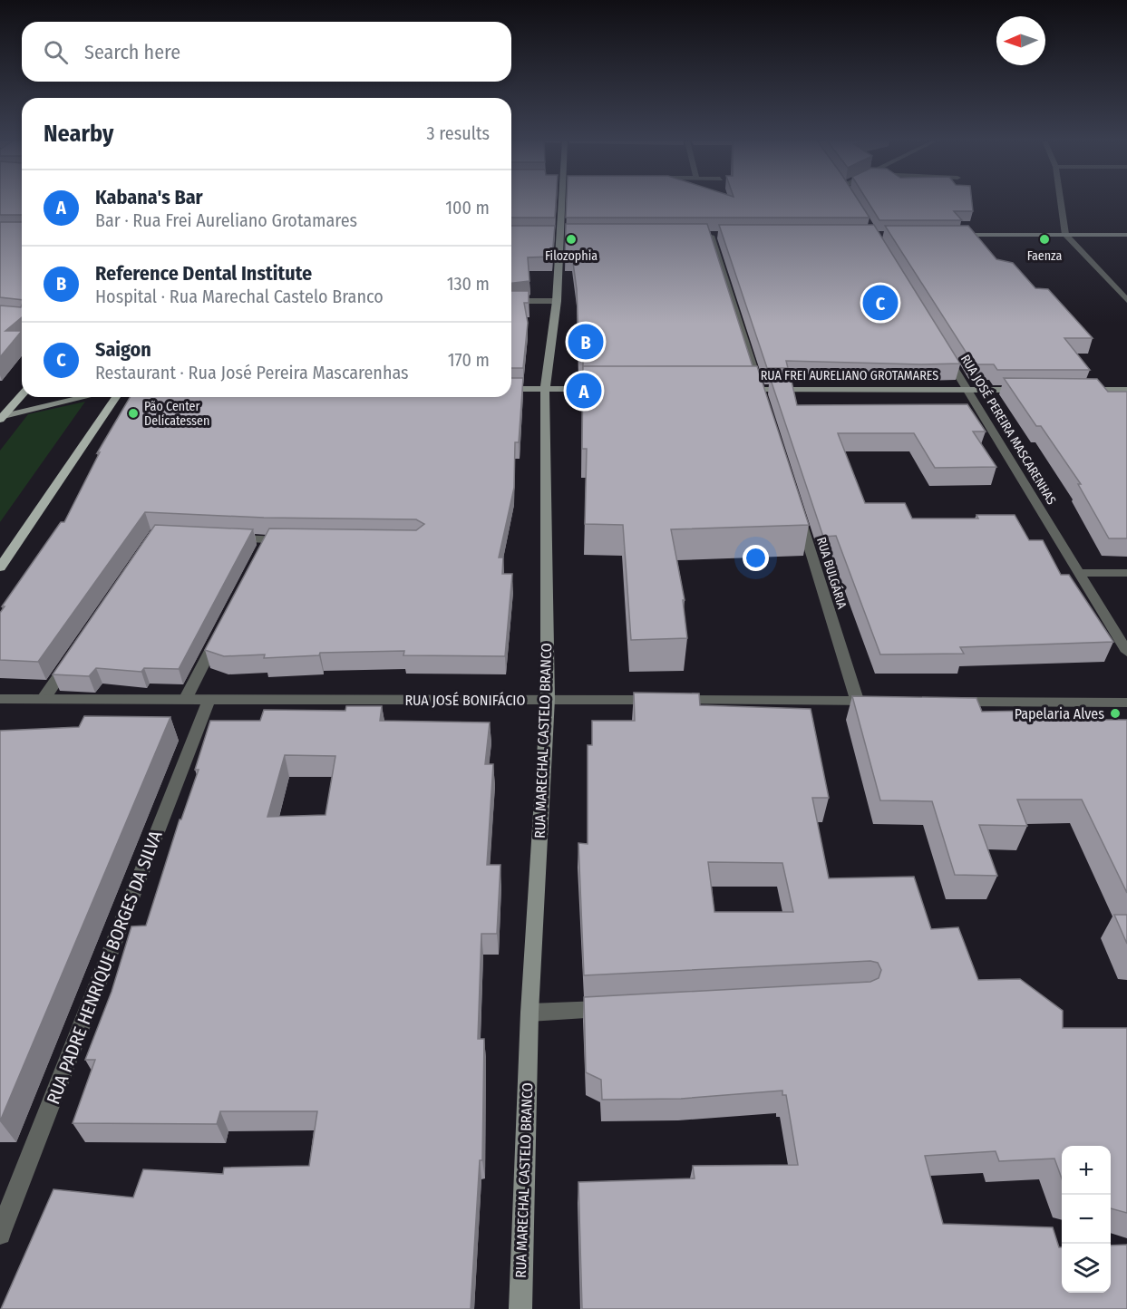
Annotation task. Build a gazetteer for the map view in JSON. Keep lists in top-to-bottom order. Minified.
{"streets":{"street":["RUA FREI AURELIANO GROTAMARES","RUA JOSÉ PEREIRA MASCARENHAS","RUA BULGÁRIA","RUA JOSÉ BONIFÁCIO","RUA MARECHAL CASTELO BRANCO","RUA PADRE HENRIQUE BORGES DA SILVA"]},"crossings":[["RUA FREI AURELIANO GROTAMARES","RUA JOSÉ PEREIRA MASCARENHAS"],["RUA BULGÁRIA","RUA JOSÉ BONIFÁCIO"],["RUA JOSÉ BONIFÁCIO","RUA MARECHAL CASTELO BRANCO"],["RUA JOSÉ BONIFÁCIO","RUA PADRE HENRIQUE BORGES DA SILVA"]],"places":["Filozophia","Faenza","Pão Center Delicatessen","Papelaria Alves"],"north":"left","page":{"search":"Search here","heading":["Nearby","3 results"],"list":[{"mark":"A","name":"Kabana's Bar","note":"Bar · Rua Frei Aureliano Grotamares","value":"100 m"},{"mark":"B","name":"Reference Dental Institute","note":"Hospital · Rua Marechal Castelo Branco","value":"130 m"},{"mark":"C","name":"Saigon","note":"Restaurant · Rua José Pereira Mascarenhas","value":"170 m"}],"pins":["C","B","A"],"map_buttons":["+","−"]}}
